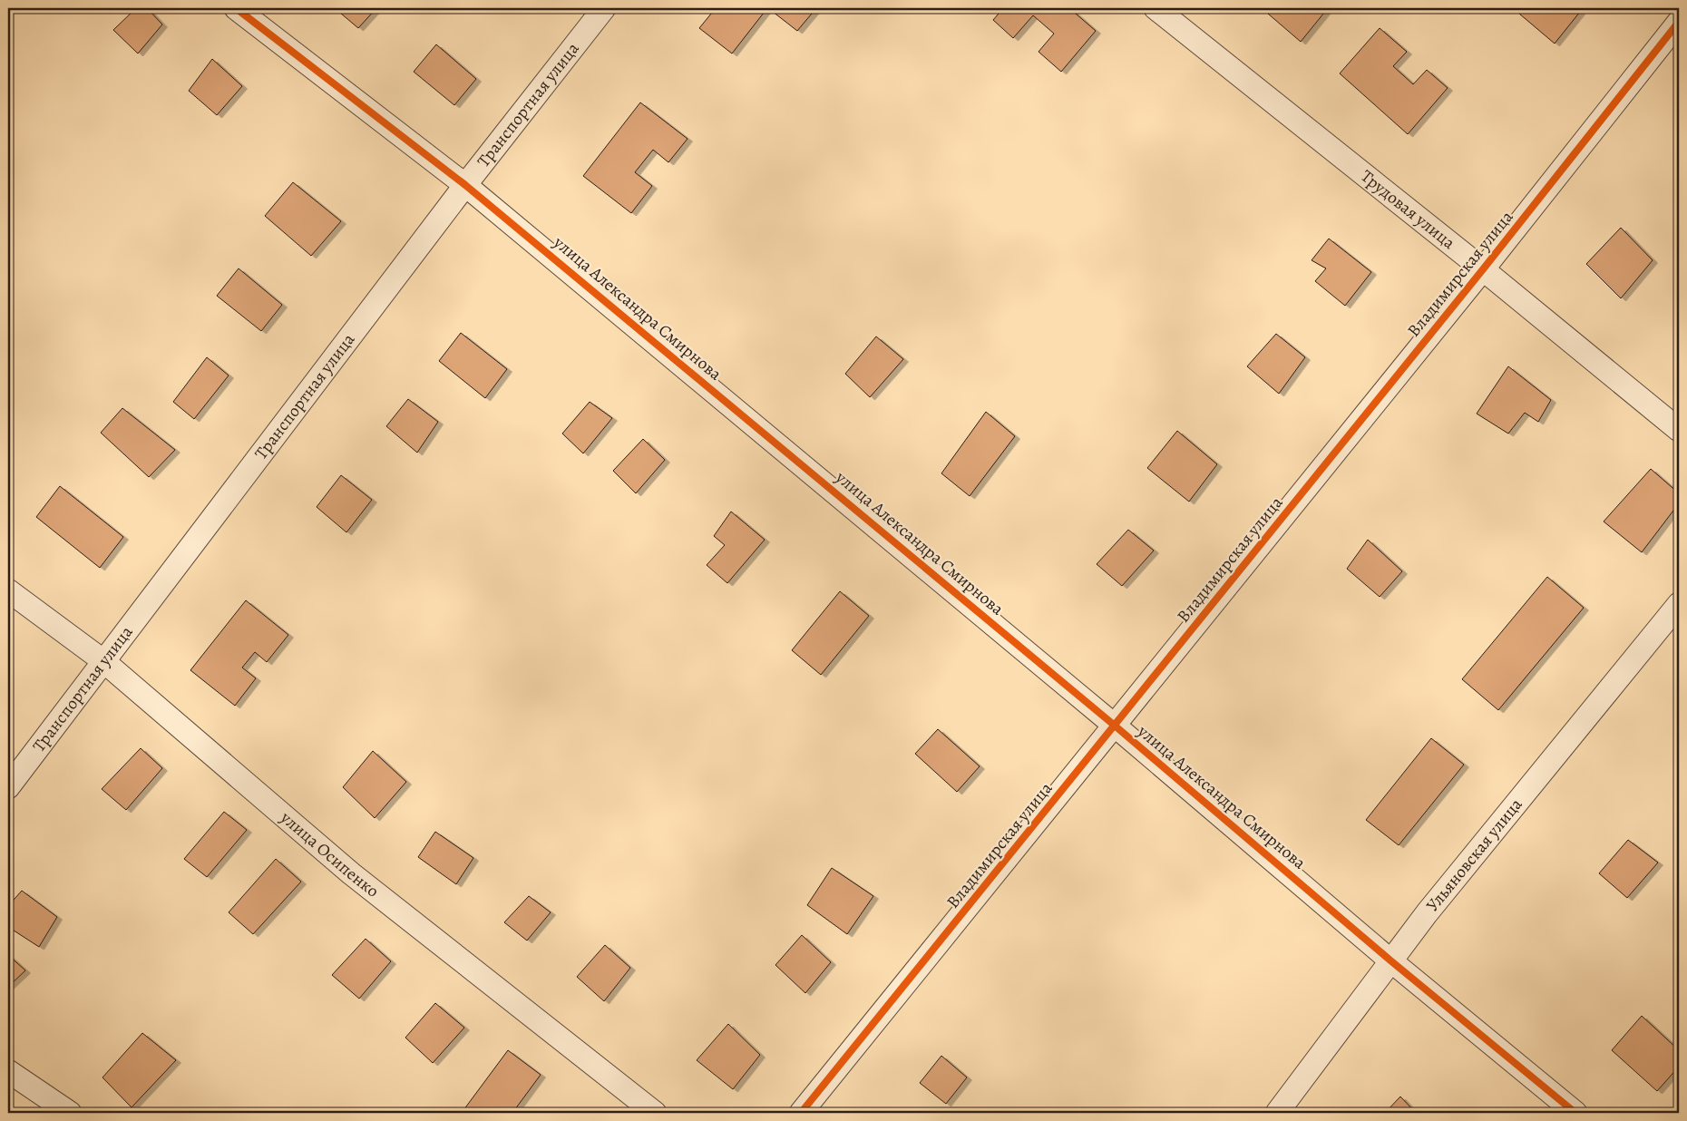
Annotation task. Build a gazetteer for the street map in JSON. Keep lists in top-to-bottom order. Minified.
{"streets":{"street":["Транспортная улица","Трудовая улица","Владимирская улица","улица Александра Смирнова","улица Осипенко","Ульяновская улица"]},"crossings":[["Транспортная улица","улица Александра Смирнова"],["Транспортная улица","улица Осипенко"],["Трудовая улица","Владимирская улица"],["Владимирская улица","улица Александра Смирнова"],["улица Александра Смирнова","Ульяновская улица"]]}
